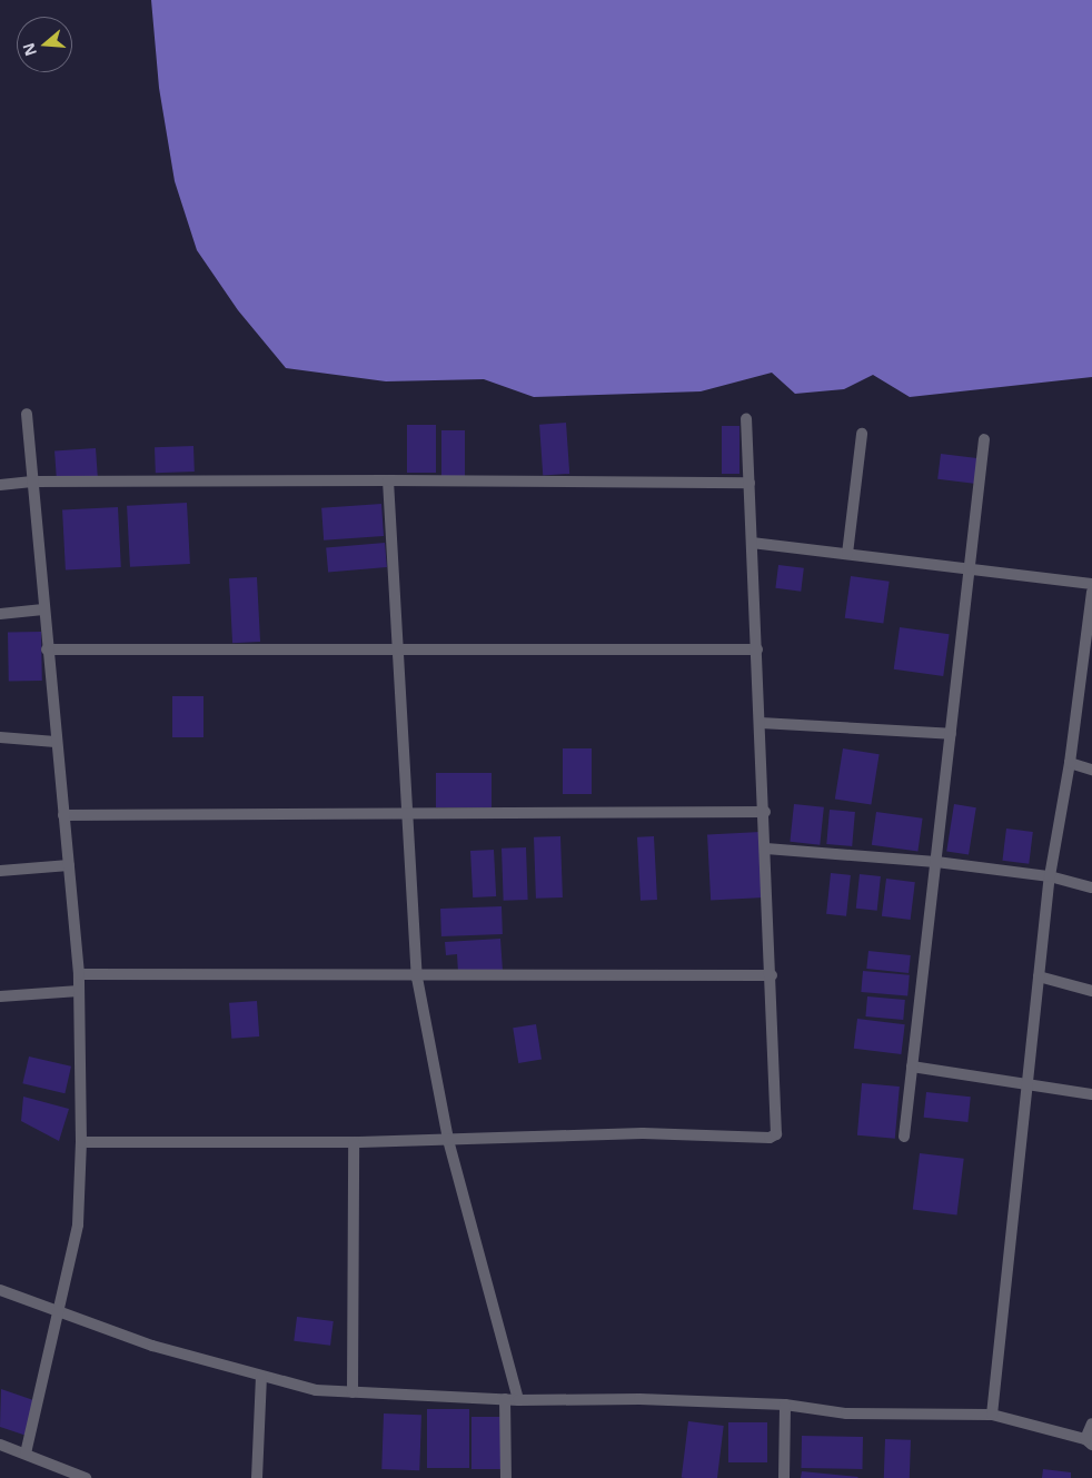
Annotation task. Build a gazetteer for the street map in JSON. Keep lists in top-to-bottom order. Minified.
{"north":"left"}
